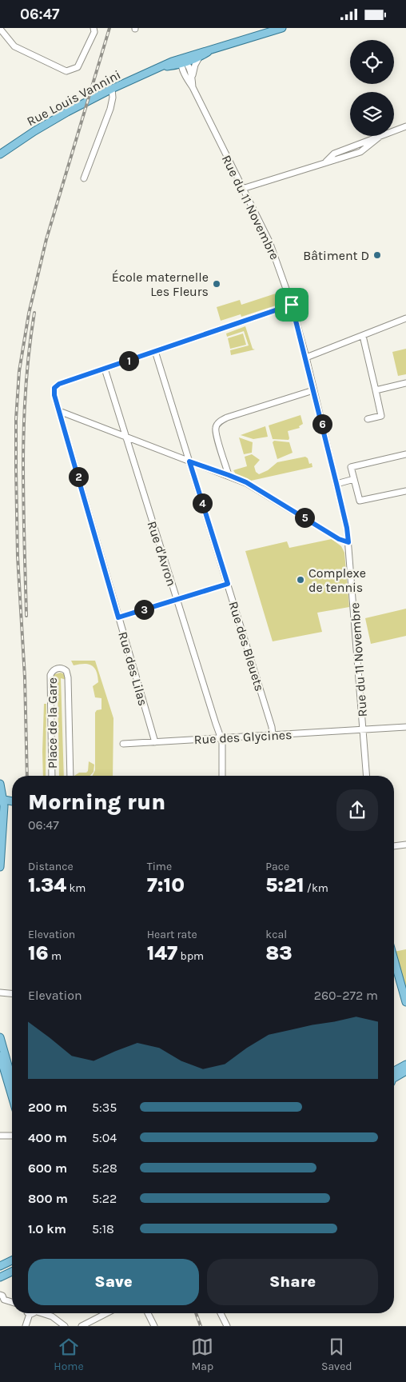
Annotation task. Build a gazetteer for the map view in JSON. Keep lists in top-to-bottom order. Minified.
{"streets":{"main road":["Rue Louis Vannini"],"street":["Rue du 11 Novembre","Rue d'Avron","Rue des Bleuets","Rue des Lilas","Place de la Gare","Rue des Glycines"]},"crossings":[["Rue Louis Vannini","Rue du 11 Novembre"],["Rue du 11 Novembre","Rue des Glycines"],["Rue d'Avron","Rue des Lilas"],["Rue d'Avron","Rue des Glycines"],["Rue des Bleuets","Rue des Glycines"],["Rue des Lilas","Rue des Glycines"]],"places":["Bâtiment D","École maternelle Les Fleurs","Complexe de tennis"],"page":{"status":"06:47","pins":["1","6","2","4","5","3"],"heading":["Morning run","06:47"],"stats":[["Distance","1.34 km"],["Time","7:10"],["Pace","5:21 /km"],["Elevation","16 m"],["Heart rate","147 bpm"],["kcal","83"]],"chart":["Elevation","260–272 m"],"list":[{"name":"200 m","note":"5:35"},{"name":"400 m","note":"5:04"},{"name":"600 m","note":"5:28"},{"name":"800 m","note":"5:22"},{"name":"1.0 km","note":"5:18"}],"buttons":["Save","Share"],"tabs":["Home","Map","Saved"]}}
